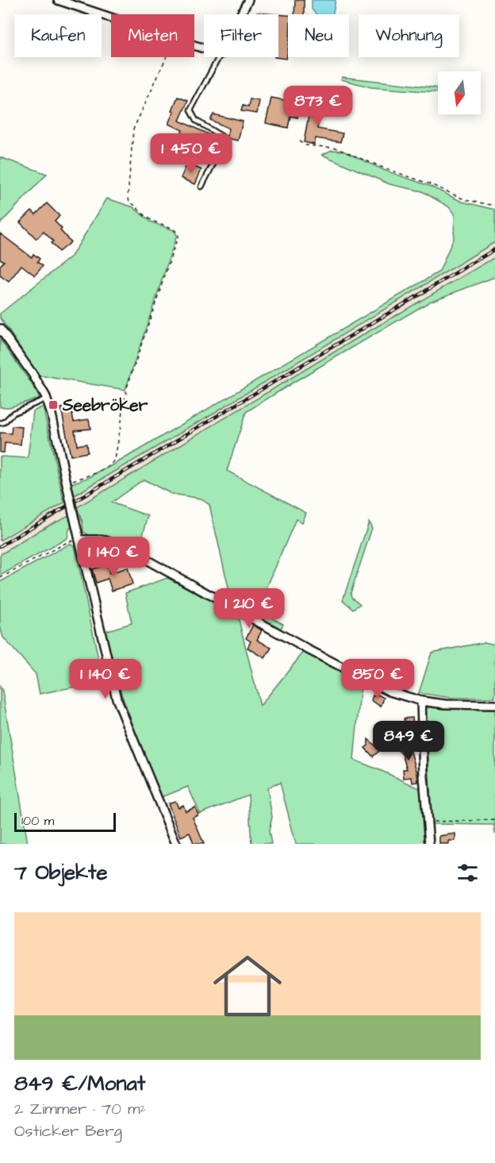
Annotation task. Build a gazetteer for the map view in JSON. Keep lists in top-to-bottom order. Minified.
{"places":{"transit":["Seebröker"]},"scale_bar":"100 m","north":"bottom","page":{"chip":["Kaufen","Mieten","Filter","Neu","Wohnung"],"price":["873 €","1 450 €","1 140 €","1 210 €","1 140 €","850 €","849 €"],"scale":"100 m","heading":"7 Objekte","list":[{"name":"849 €/Monat","note":"2 Zimmer · 70 m² · Osticker Berg"}]}}
